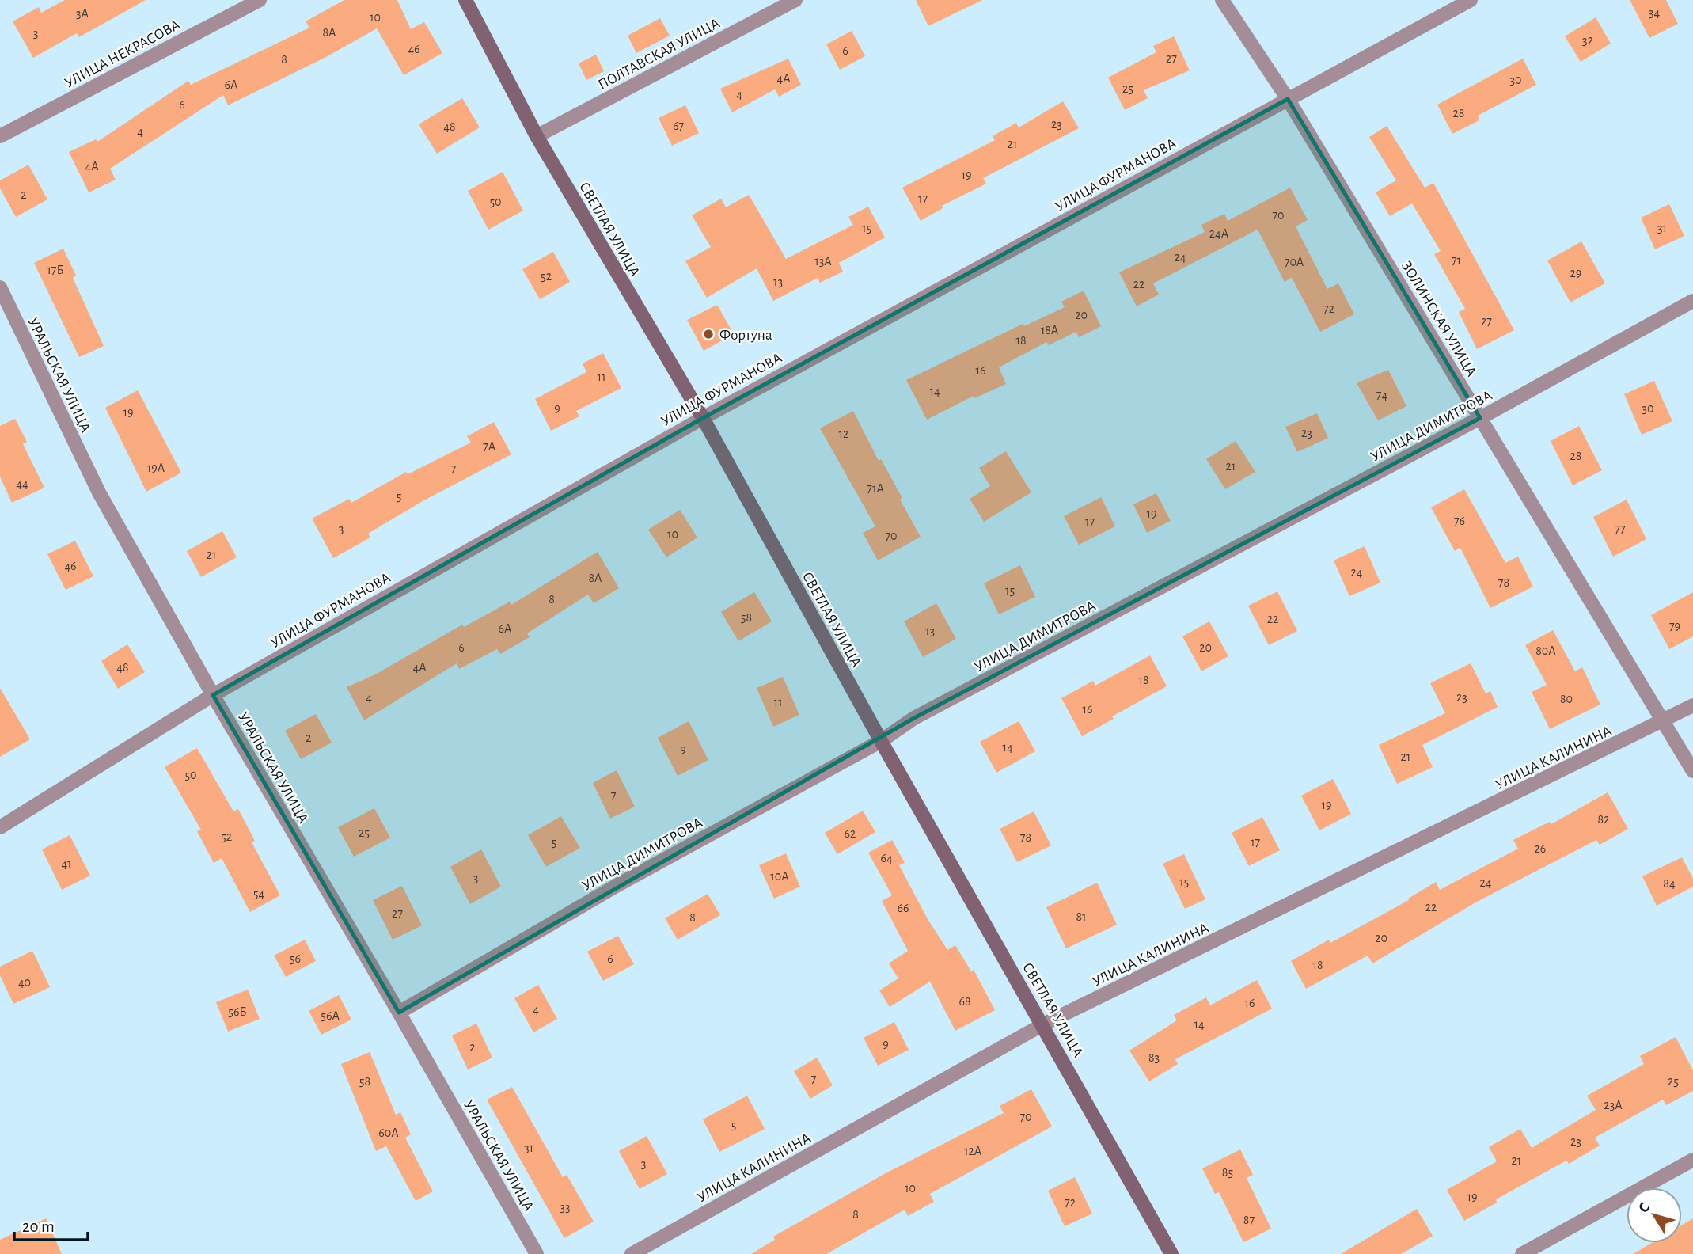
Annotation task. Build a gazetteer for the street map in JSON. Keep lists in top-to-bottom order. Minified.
{"streets":{"main road":["СВЕТЛАЯ УЛИЦА"],"street":["УЛИЦА НЕКРАСОВА","ПОЛТАВСКАЯ УЛИЦА","УЛИЦА ФУРМАНОВА","ЗОЛИНСКАЯ УЛИЦА","УРАЛЬСКАЯ УЛИЦА","УЛИЦА ДИМИТРОВА","УЛИЦА КАЛИНИНА"]},"crossings":[["ПОЛТАВСКАЯ УЛИЦА","СВЕТЛАЯ УЛИЦА"],["УЛИЦА ФУРМАНОВА","СВЕТЛАЯ УЛИЦА"],["УЛИЦА ФУРМАНОВА","ЗОЛИНСКАЯ УЛИЦА"],["УЛИЦА ФУРМАНОВА","УРАЛЬСКАЯ УЛИЦА"],["СВЕТЛАЯ УЛИЦА","УЛИЦА ДИМИТРОВА"],["СВЕТЛАЯ УЛИЦА","УЛИЦА КАЛИНИНА"],["ЗОЛИНСКАЯ УЛИЦА","УЛИЦА ДИМИТРОВА"],["ЗОЛИНСКАЯ УЛИЦА","УЛИЦА КАЛИНИНА"],["УРАЛЬСКАЯ УЛИЦА","УЛИЦА ДИМИТРОВА"]],"places":["Фортуна"],"house_numbers":["34","3А","10","8А","3","32","46","6","27","8","4А","30","6А","25","4","6","28","23","67","48","4","21","4А","19","2","17","50","70","15","31","24А","24","71","13А","70А","17Б","29","52","13","22","72","20","27","18А","18","16","11","14","74","9","30","19","23","12","7А","28","21","19А","7","44","71А","5","19","76","17","3","77","10","70","21","46","24","8А","78","15","8","58","22","79","6А","13","6","20","80А","48","4А","18","4","23","80","11","16","2","14","9","21","50","7","19","82","25","62","52","78","5","17","26","64","41","10А","3","15","24","84","54","22","66","27","81","8","20","56","6","18","40","68","16","4","56Б","56А","14","9","2","83","7","58","25","23А","70","5","60А","23","31","12А","21","3","85","10","19","72","33","8","87"],"scale_bar":"20 m","north":"top left"}
